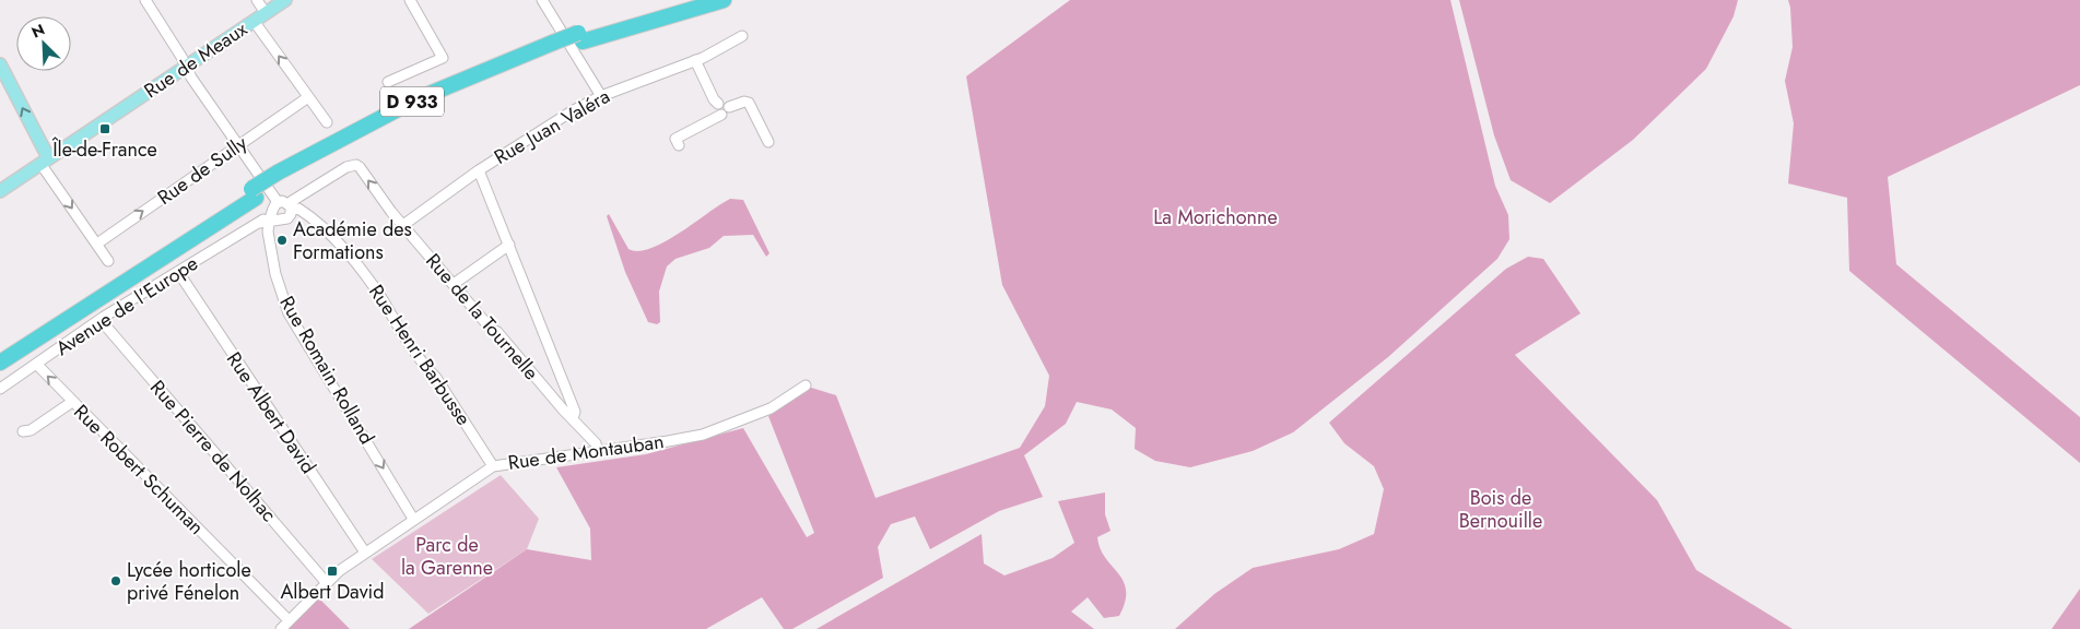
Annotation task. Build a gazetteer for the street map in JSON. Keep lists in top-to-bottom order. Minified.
{"streets":{"highway":["D 933"],"main road":["Rue de Meaux"],"street":["Rue Juan Valéra","Rue de Sully","Avenue de l'Europe","Rue de la Tournelle","Rue Henri Barbusse","Rue Romain Rolland","Rue Albert David","Rue Pierre de Nolhac","Rue de Montauban","Rue Robert Schuman"]},"crossings":[["Rue Juan Valéra","Rue de la Tournelle"],["Avenue de l'Europe","Rue de la Tournelle"],["Avenue de l'Europe","Rue Henri Barbusse"],["Avenue de l'Europe","Rue Romain Rolland"],["Avenue de l'Europe","Rue Albert David"],["Avenue de l'Europe","Rue Pierre de Nolhac"],["Avenue de l'Europe","Rue Robert Schuman"],["Rue de la Tournelle","Rue Henri Barbusse"],["Rue de la Tournelle","Rue de Montauban"],["Rue Henri Barbusse","Rue Romain Rolland"],["Rue Henri Barbusse","Rue de Montauban"],["Rue Romain Rolland","Rue de Montauban"],["Rue Albert David","Rue de Montauban"],["Rue Pierre de Nolhac","Rue de Montauban"],["Rue de Montauban","Rue Robert Schuman"]],"one_way":["Rue de Sully","Rue Romain Rolland"],"parks":["La Morichonne","Bois de Bernouille","Parc de la Garenne"],"places":{"transit":["Île-de-France","Albert David"],"other":["Académie des Formations","Lycée horticole privé Fénelon"]},"north":"top left"}
